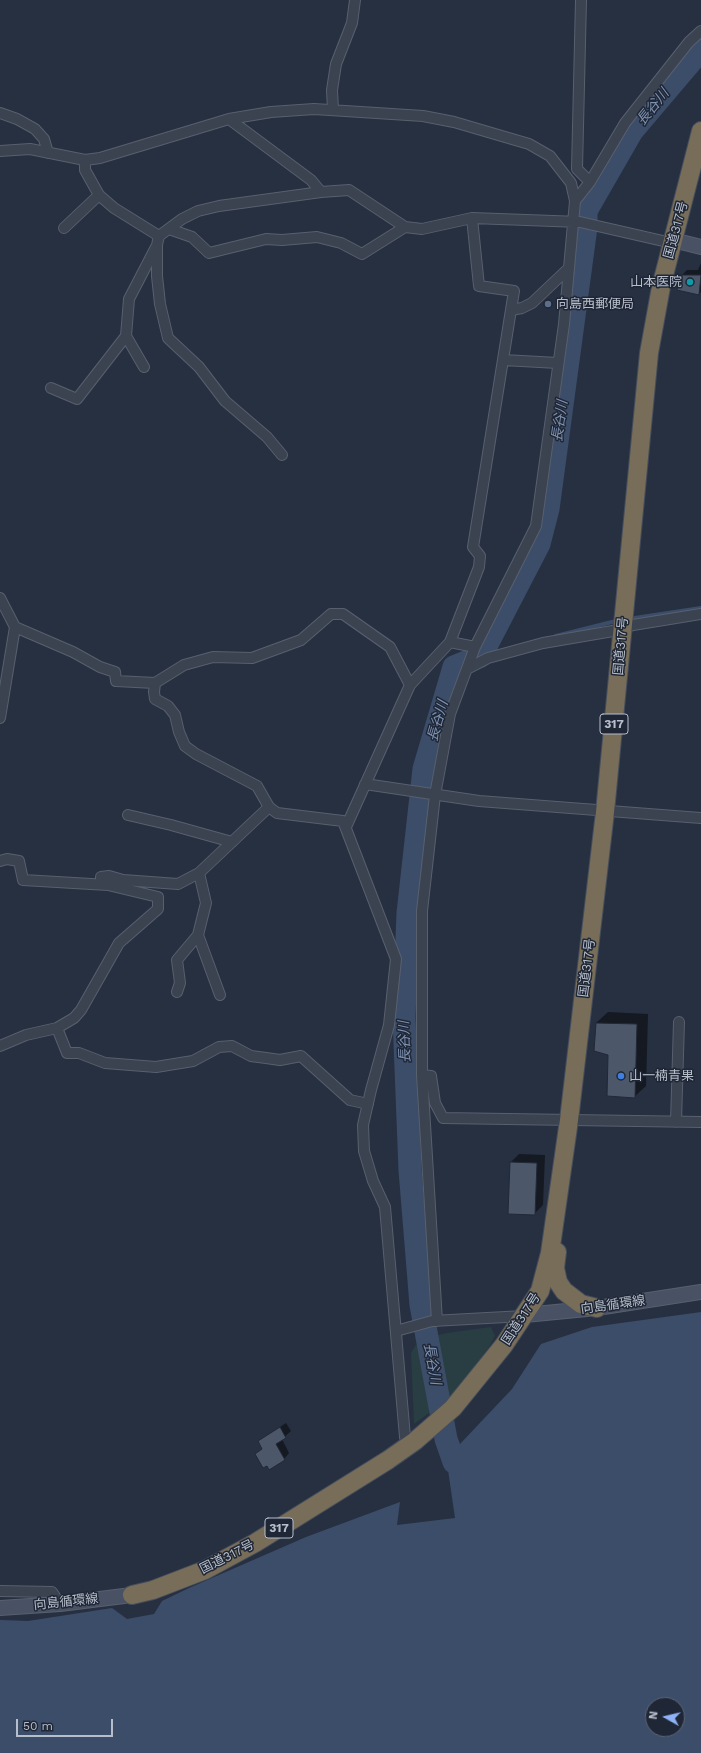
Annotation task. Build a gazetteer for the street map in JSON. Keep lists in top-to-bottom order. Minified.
{"streets":{"highway":["国道317号","317"],"main road":["向島循環線"]},"crossings":[["国道317号","向島循環線"]],"water":["長谷川"],"places":["山本医院","向島西郵便局","山一楠青果"],"scale_bar":"50 m","north":"left"}
